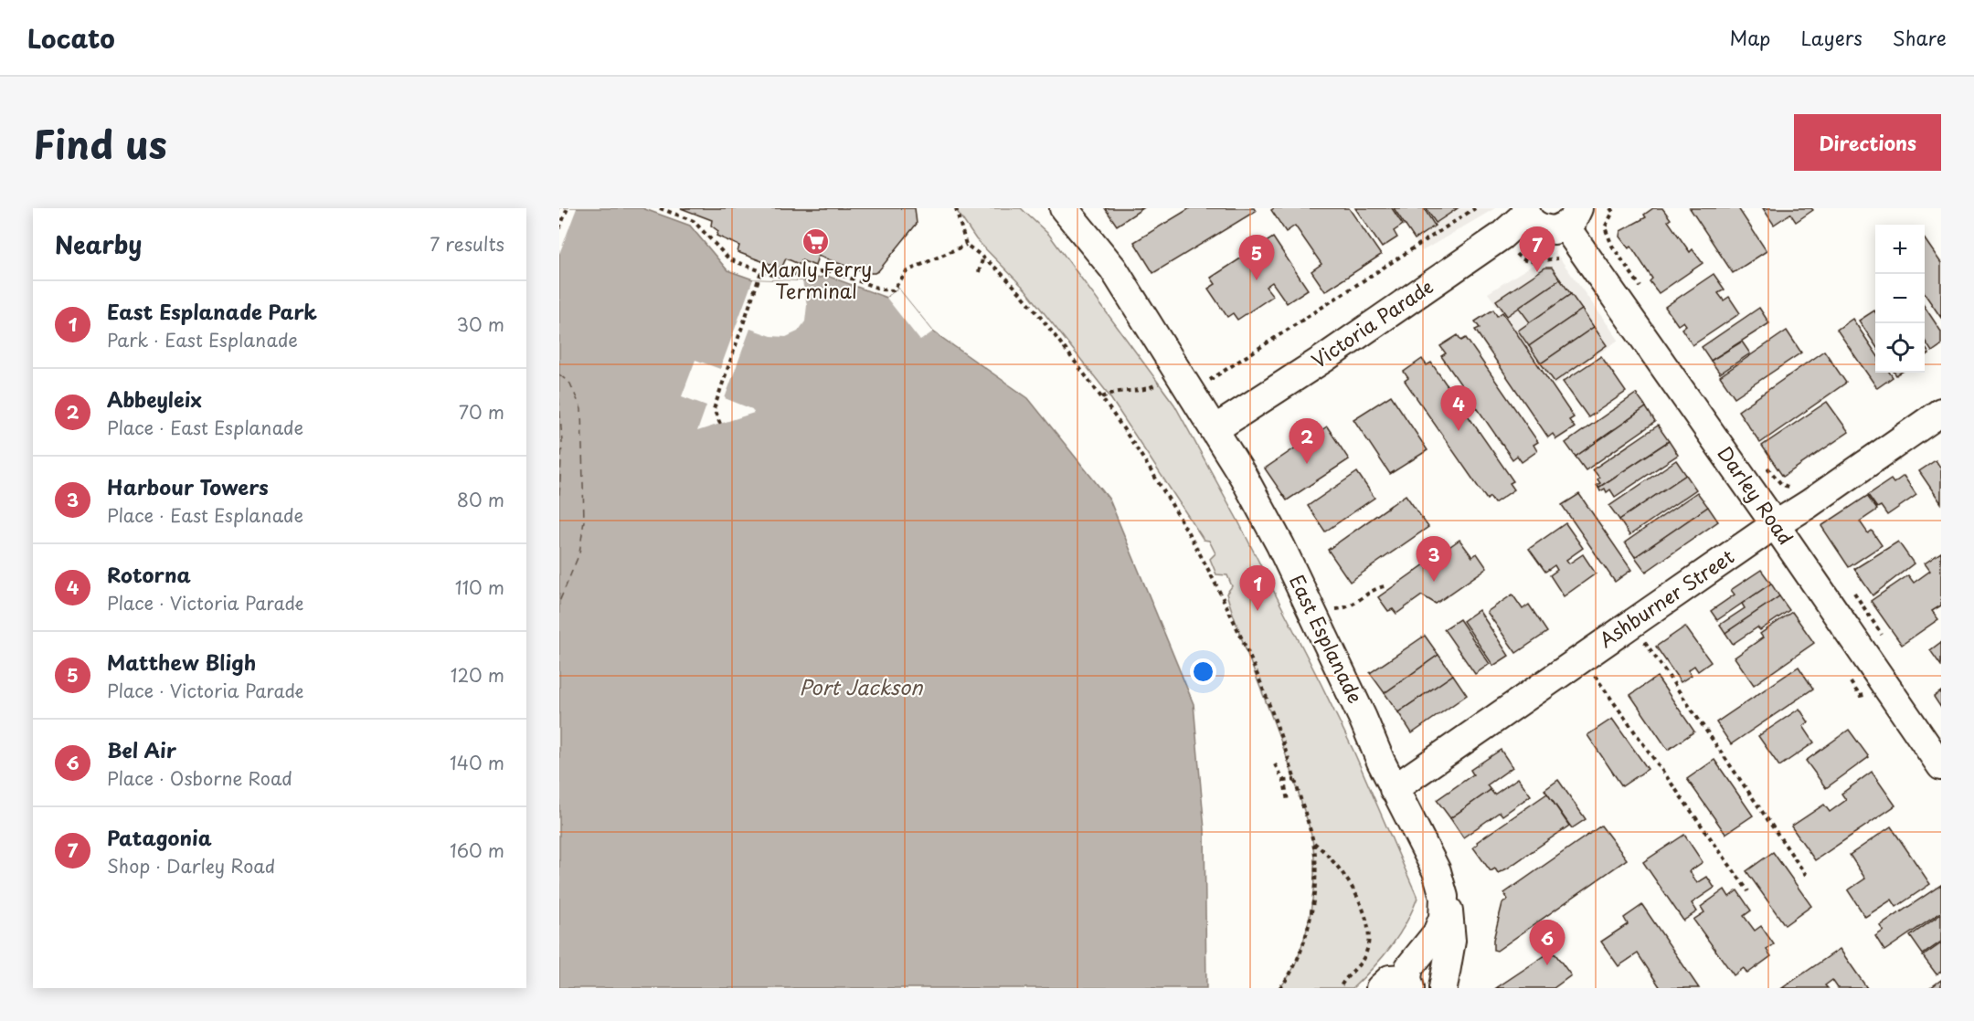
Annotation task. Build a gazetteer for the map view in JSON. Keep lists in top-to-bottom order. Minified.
{"streets":{"street":["Victoria Parade","Darley Road","Ashburner Street","East Esplanade"]},"crossings":[["Victoria Parade","East Esplanade"],["Darley Road","Ashburner Street"],["Ashburner Street","East Esplanade"]],"water":["Port Jackson"],"places":{"supermarket":["Manly Ferry Terminal"]},"page":{"header":"Locato","nav":["Map","Layers","Share"],"title":"Find us","buttons":"Directions","heading":["Nearby","7 results"],"map_buttons":["+","−"],"pins":["7","5","4","2","3","1","6"],"list":[{"mark":"1","name":"East Esplanade Park","note":"Park · East Esplanade","value":"30 m"},{"mark":"2","name":"Abbeyleix","note":"Place · East Esplanade","value":"70 m"},{"mark":"3","name":"Harbour Towers","note":"Place · East Esplanade","value":"80 m"},{"mark":"4","name":"Rotorna","note":"Place · Victoria Parade","value":"110 m"},{"mark":"5","name":"Matthew Bligh","note":"Place · Victoria Parade","value":"120 m"},{"mark":"6","name":"Bel Air","note":"Place · Osborne Road","value":"140 m"},{"mark":"7","name":"Patagonia","note":"Shop · Darley Road","value":"160 m"}]}}
